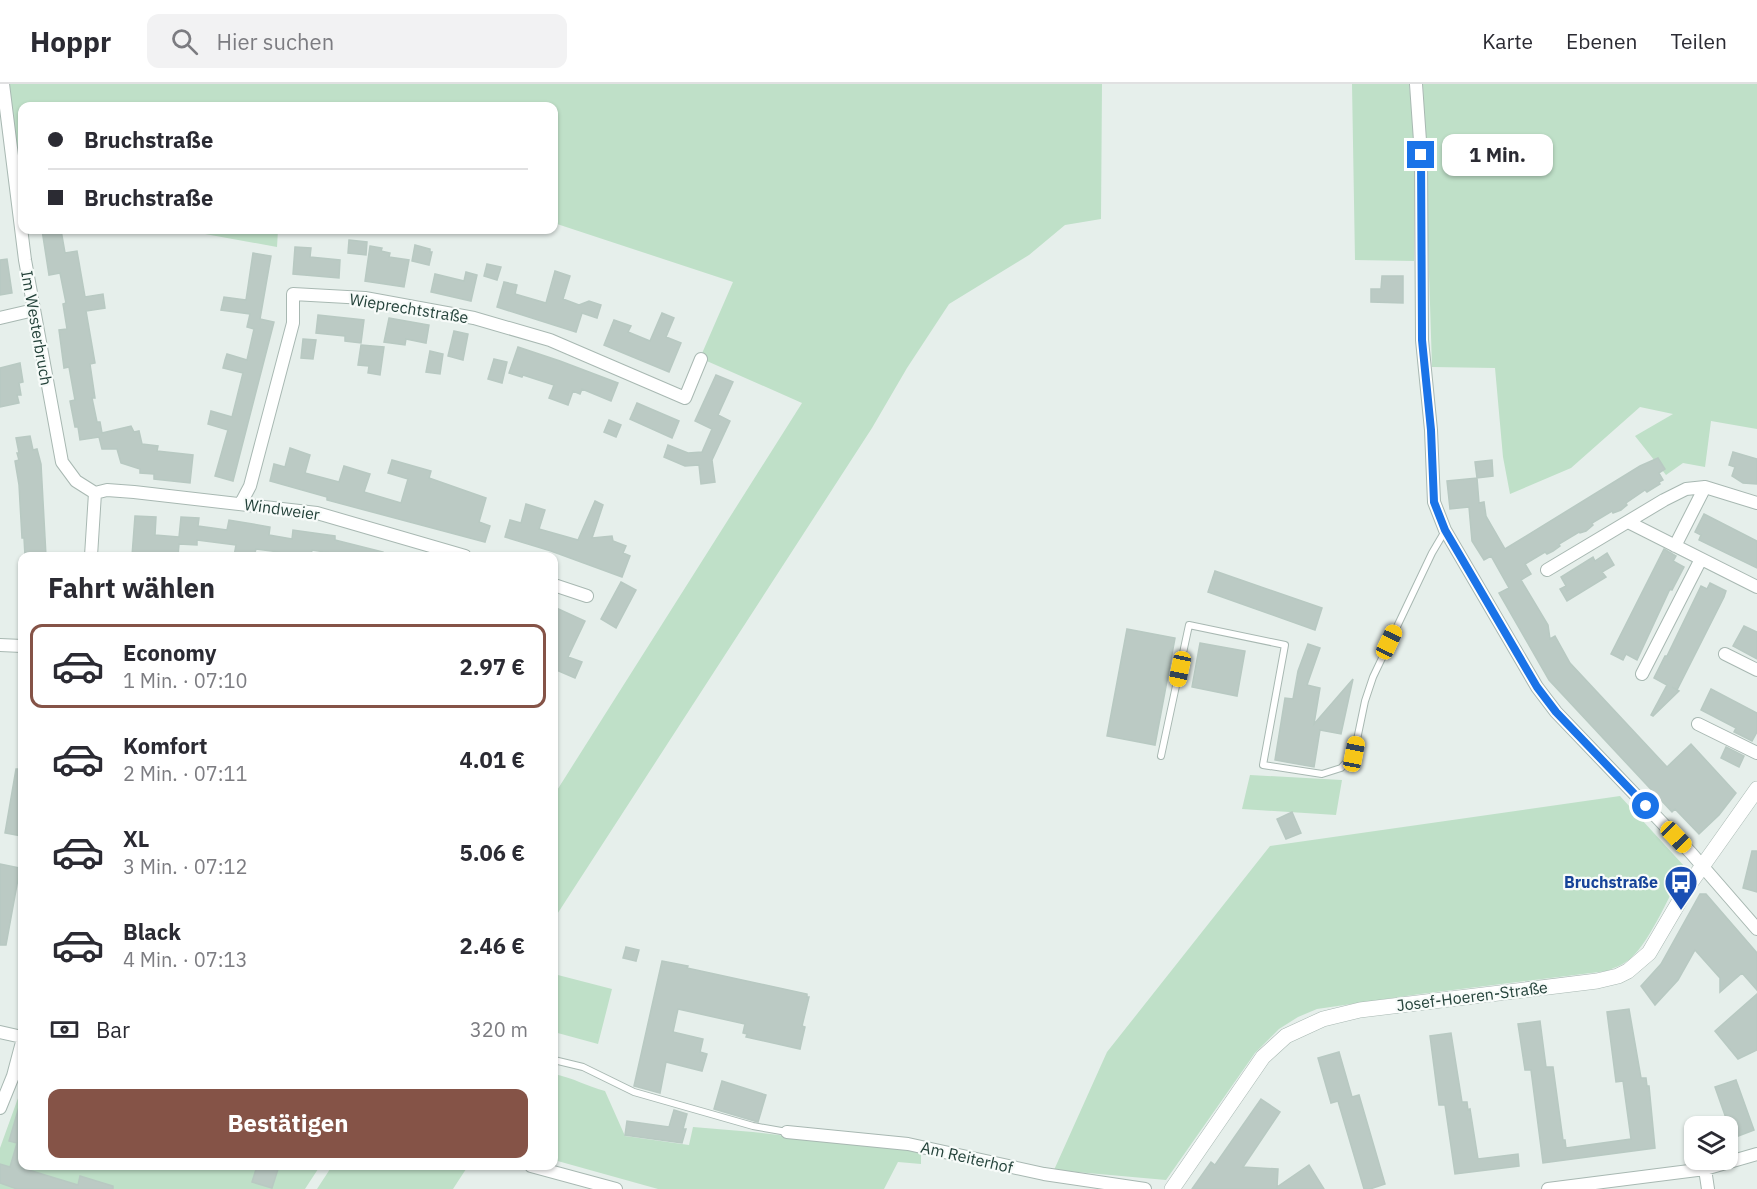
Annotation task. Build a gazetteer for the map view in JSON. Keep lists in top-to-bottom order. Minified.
{"streets":{"street":["Wieprechtstraße","Im Westerbruch","Windweier","Josef-Hoeren-Straße","Am Reiterhof"]},"crossings":[["Wieprechtstraße","Windweier"],["Im Westerbruch","Windweier"]],"places":{"bus stop":["Bruchstraße"]},"page":{"header":"Hoppr","search":"Hier suchen","nav":["Karte","Ebenen","Teilen"],"banner":["Bruchstraße","Bruchstraße"],"bubble":"1 Min.","heading":"Fahrt wählen","list":[{"name":"Economy","note":"1 Min. · 07:10","value":"2.97 €"},{"name":"Komfort","note":"2 Min. · 07:11","value":"4.01 €"},{"name":"XL","note":"3 Min. · 07:12","value":"5.06 €"},{"name":"Black","note":"4 Min. · 07:13","value":"2.46 €"}],"pay":["Bar","320 m"],"buttons":"Bestätigen"}}
